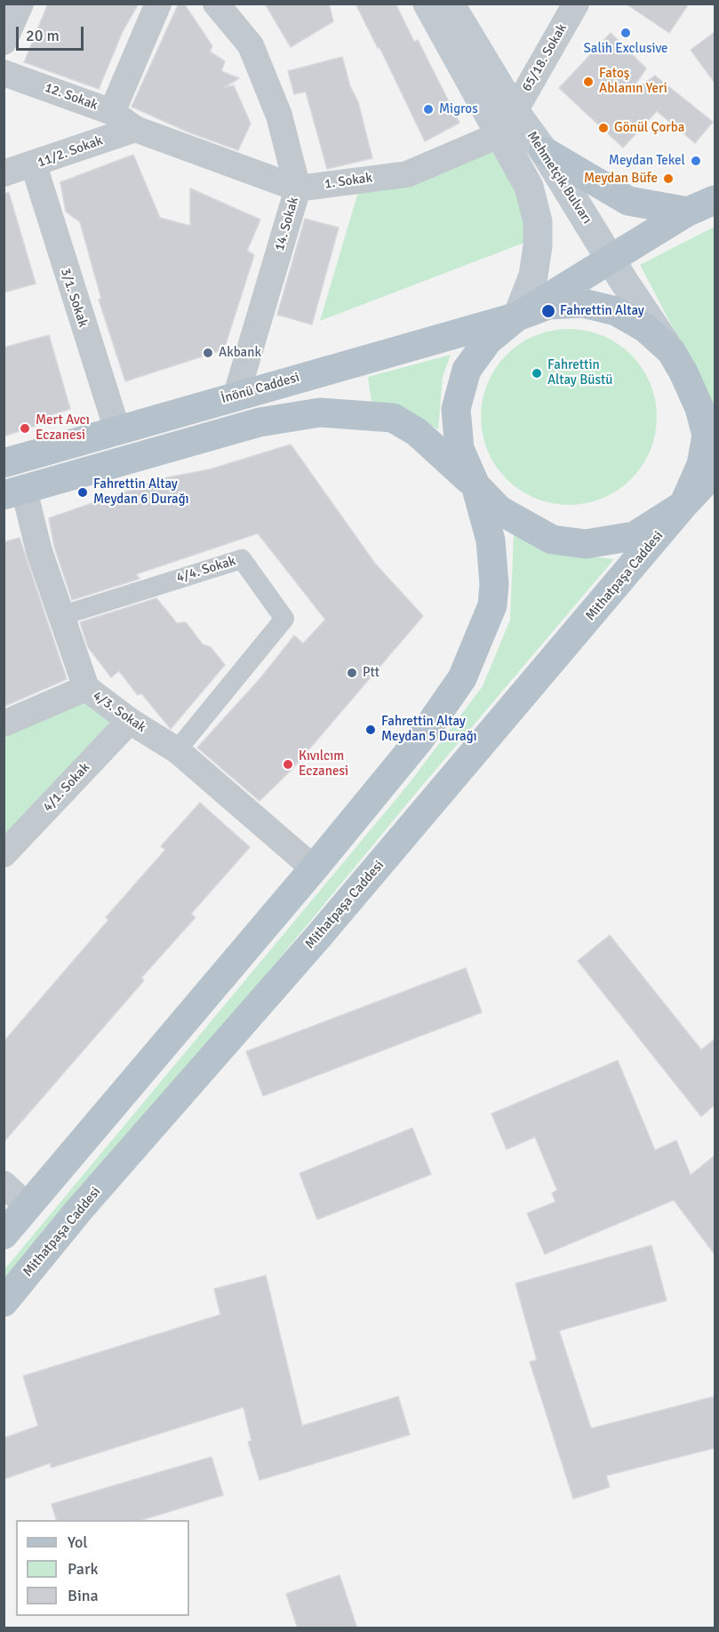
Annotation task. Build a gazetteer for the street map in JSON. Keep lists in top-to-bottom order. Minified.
{"streets":{"main road":["Mehmetçik Bulvarı","İnönü Caddesi","Mithatpaşa Caddesi"],"street":["65/18. Sokak","12. Sokak","11/2. Sokak","1. Sokak","14. Sokak","3/1. Sokak","4/4. Sokak","4/3. Sokak","4/1. Sokak"]},"crossings":[["65/18. Sokak","Mehmetçik Bulvarı"],["65/18. Sokak","1. Sokak"],["12. Sokak","11/2. Sokak"],["12. Sokak","1. Sokak"],["11/2. Sokak","1. Sokak"],["11/2. Sokak","3/1. Sokak"],["Mehmetçik Bulvarı","1. Sokak"],["Mehmetçik Bulvarı","İnönü Caddesi"],["1. Sokak","14. Sokak"],["14. Sokak","İnönü Caddesi"],["3/1. Sokak","İnönü Caddesi"],["4/4. Sokak","4/3. Sokak"],["4/3. Sokak","4/1. Sokak"]],"places":["Salih Exclusive","Fatoş Ablanın Yeri","Migros","Gönül Çorba","Meydan Tekel","Meydan Büfe","Fahrettin Altay","Akbank","Fahrettin Altay Büstü","Mert Avcı Eczanesi","Fahrettin Altay Meydan 6 Durağı","Ptt","Fahrettin Altay Meydan 5 Durağı","Kıvılcım Eczanesi"],"legend":["Yol","Park","Bina"],"scale_bar":"20 m"}
